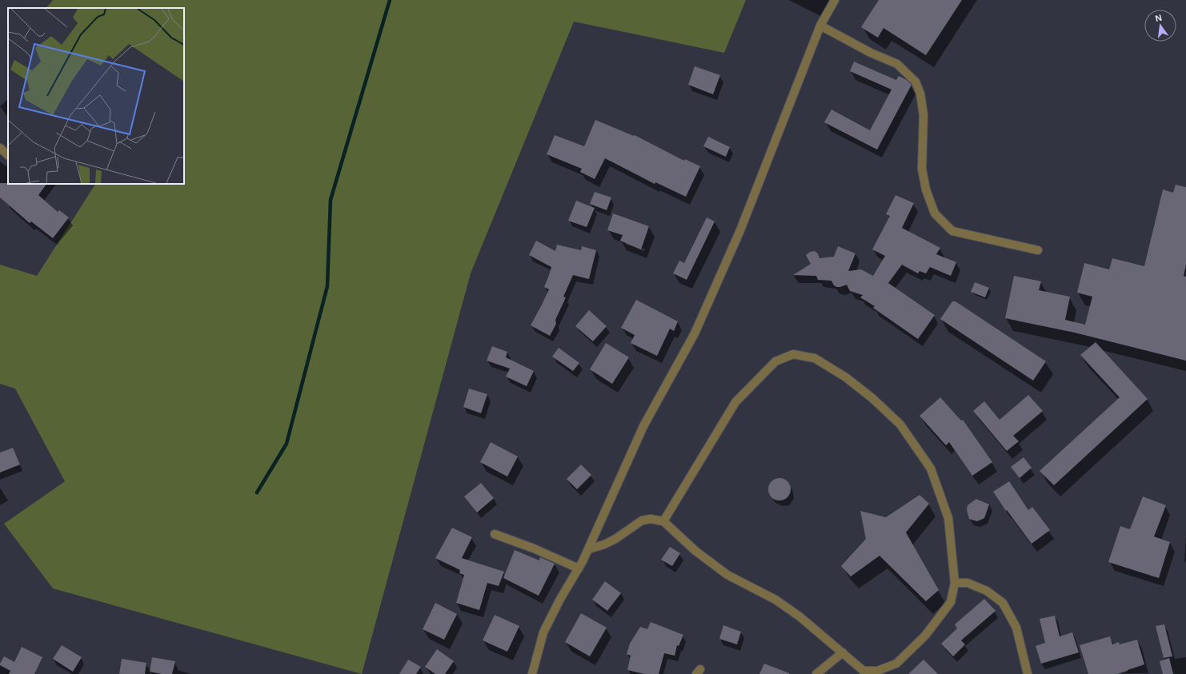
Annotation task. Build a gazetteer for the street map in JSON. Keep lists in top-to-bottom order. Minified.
{"north":"top"}
